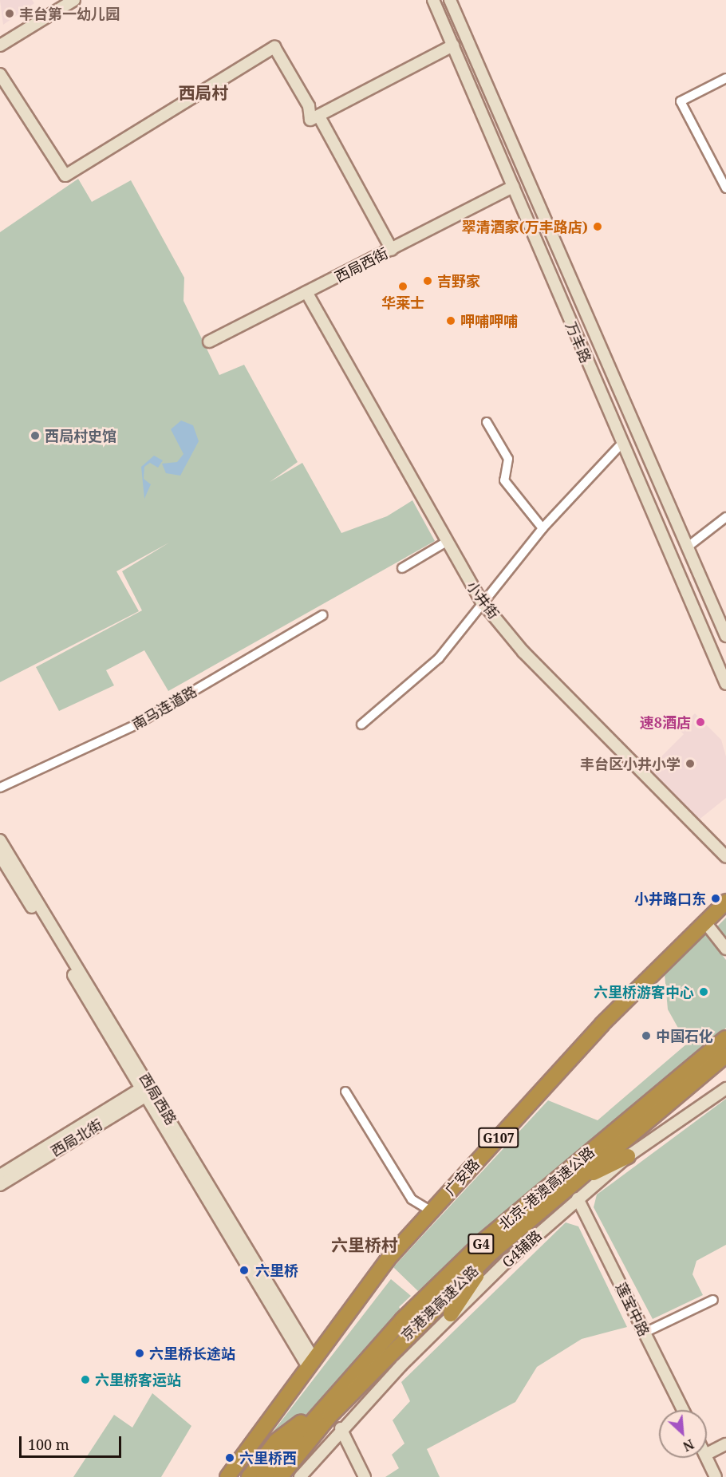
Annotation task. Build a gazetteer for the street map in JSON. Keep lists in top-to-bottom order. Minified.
{"streets":{"highway":["G107","广安路","北京-港澳高速公路","G4","京港澳高速公路"],"street":["西局西街","万丰路","小井街","南马连道路","西局西路","西局北街","G4辅路","莲宝中路"]},"crossings":[["西局西街","万丰路"],["西局西街","小井街"],["西局西路","西局北街"],["西局西路","广安路"],["G4辅路","莲宝中路"]],"districts":["西局村","六里桥村"],"places":["丰台第一幼儿园","翠清酒家(万丰路店)","吉野家","华莱士","呷哺呷哺","西局村史馆","速8酒店","丰台区小井小学","小井路口东","六里桥游客中心","中国石化","六里桥","六里桥长途站","六里桥客运站","六里桥西"],"scale_bar":"100 m","north":"bottom right"}
